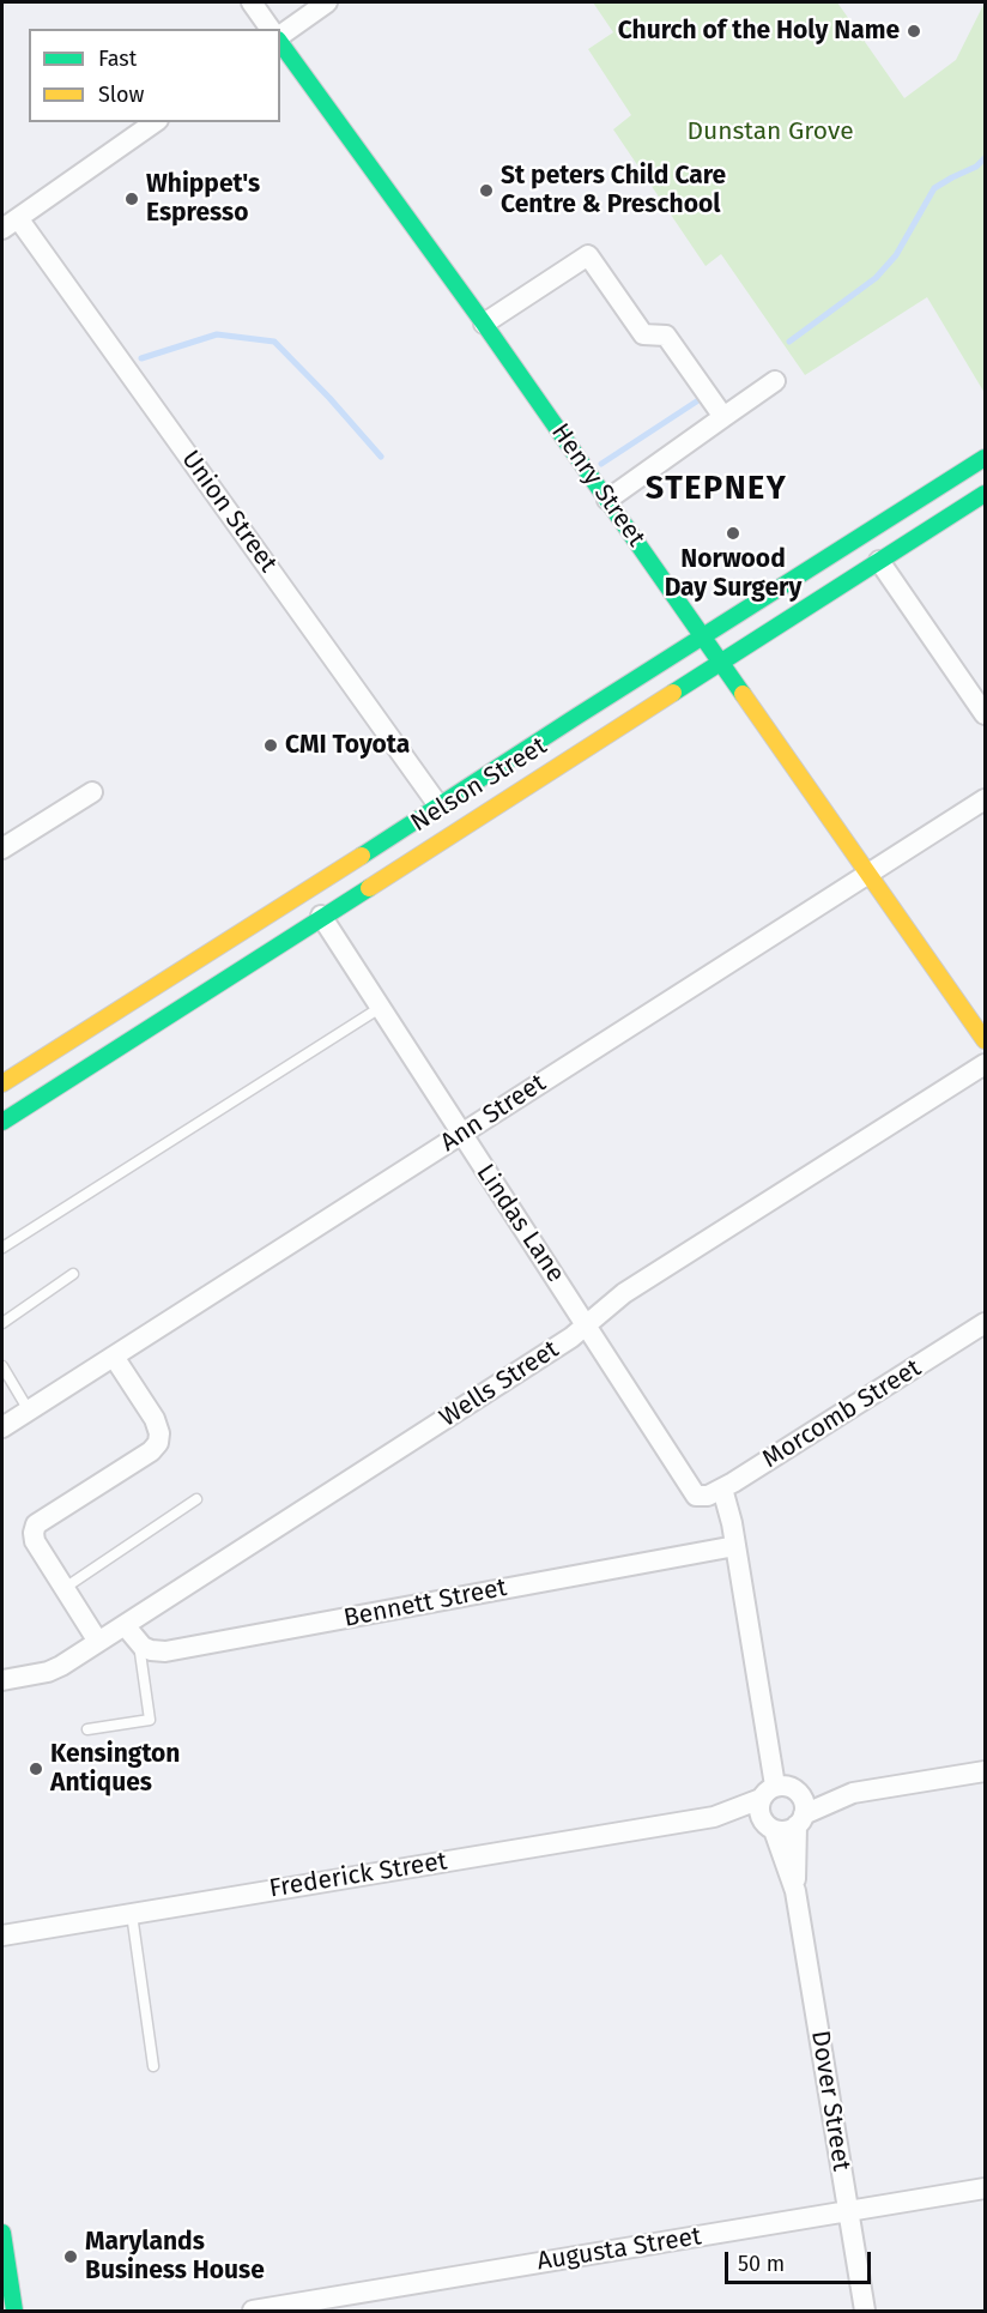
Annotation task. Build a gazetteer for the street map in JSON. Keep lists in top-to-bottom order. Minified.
{"streets":{"main road":["Henry Street","Nelson Street"],"street":["Union Street","Ann Street","Lindas Lane","Wells Street","Morcomb Street","Bennett Street","Frederick Street","Dover Street","Augusta Street"]},"crossings":[["Henry Street","Nelson Street"],["Henry Street","Ann Street"],["Union Street","Nelson Street"],["Nelson Street","Lindas Lane"],["Ann Street","Lindas Lane"],["Lindas Lane","Wells Street"],["Lindas Lane","Morcomb Street"],["Frederick Street","Dover Street"],["Dover Street","Augusta Street"]],"districts":["STEPNEY"],"parks":["Dunstan Grove"],"places":["Church of the Holy Name","St peters Child Care Centre & Preschool","Whippet's Espresso","Norwood Day Surgery","CMI Toyota","Kensington Antiques","Marylands Business House"],"legend":["Fast","Slow"],"scale_bar":"50 m"}
